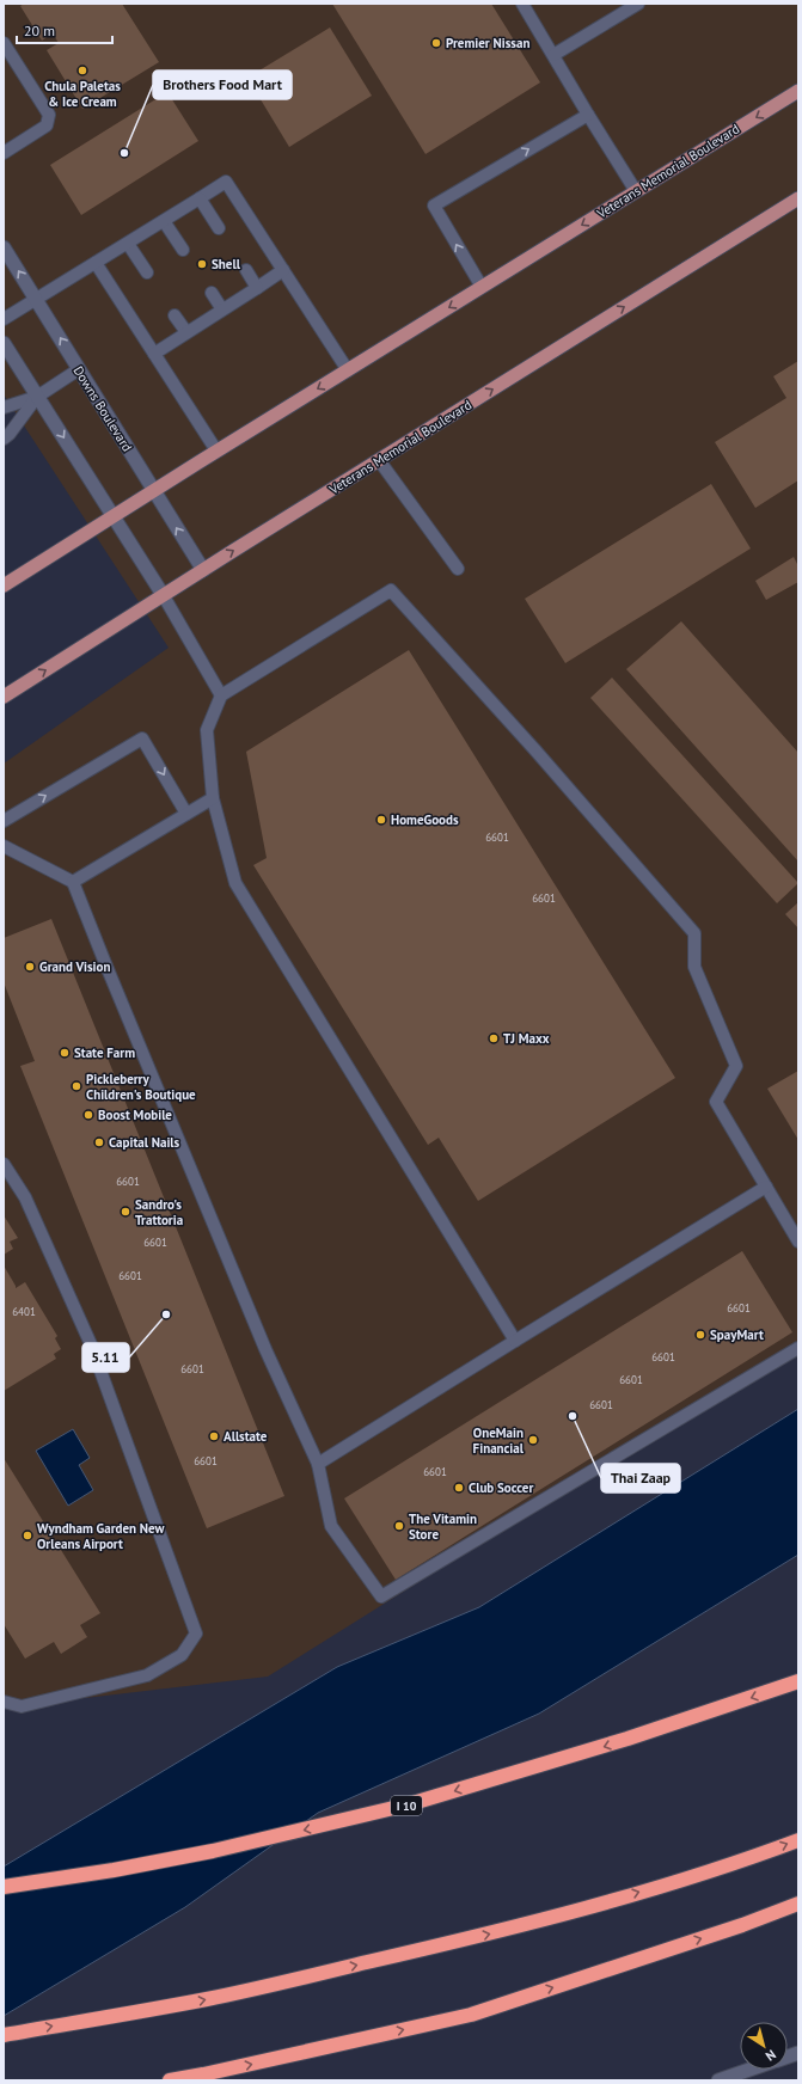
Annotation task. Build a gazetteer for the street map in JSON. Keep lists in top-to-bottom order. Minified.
{"streets":{"highway":["I 10"],"main road":["Veterans Memorial Boulevard"],"street":["Downs Boulevard"]},"crossings":[["Veterans Memorial Boulevard","Downs Boulevard"]],"places":["Premier Nissan","Chula Paletas & Ice Cream","Brothers Food Mart","Shell","HomeGoods","Grand Vision","TJ Maxx","State Farm","Pickleberry Children's Boutique","Boost Mobile","Capital Nails","Sandro's Trattoria","5.11","SpayMart","Thai Zaap","Allstate","OneMain Financial","Club Soccer","The Vitamin Store","Wyndham Garden New Orleans Airport"],"house_numbers":["6601","6601","6601","6601","6601","6601","6401","6601","6601","6601","6601","6601","6601"],"scale_bar":"20 m","north":"bottom right"}
